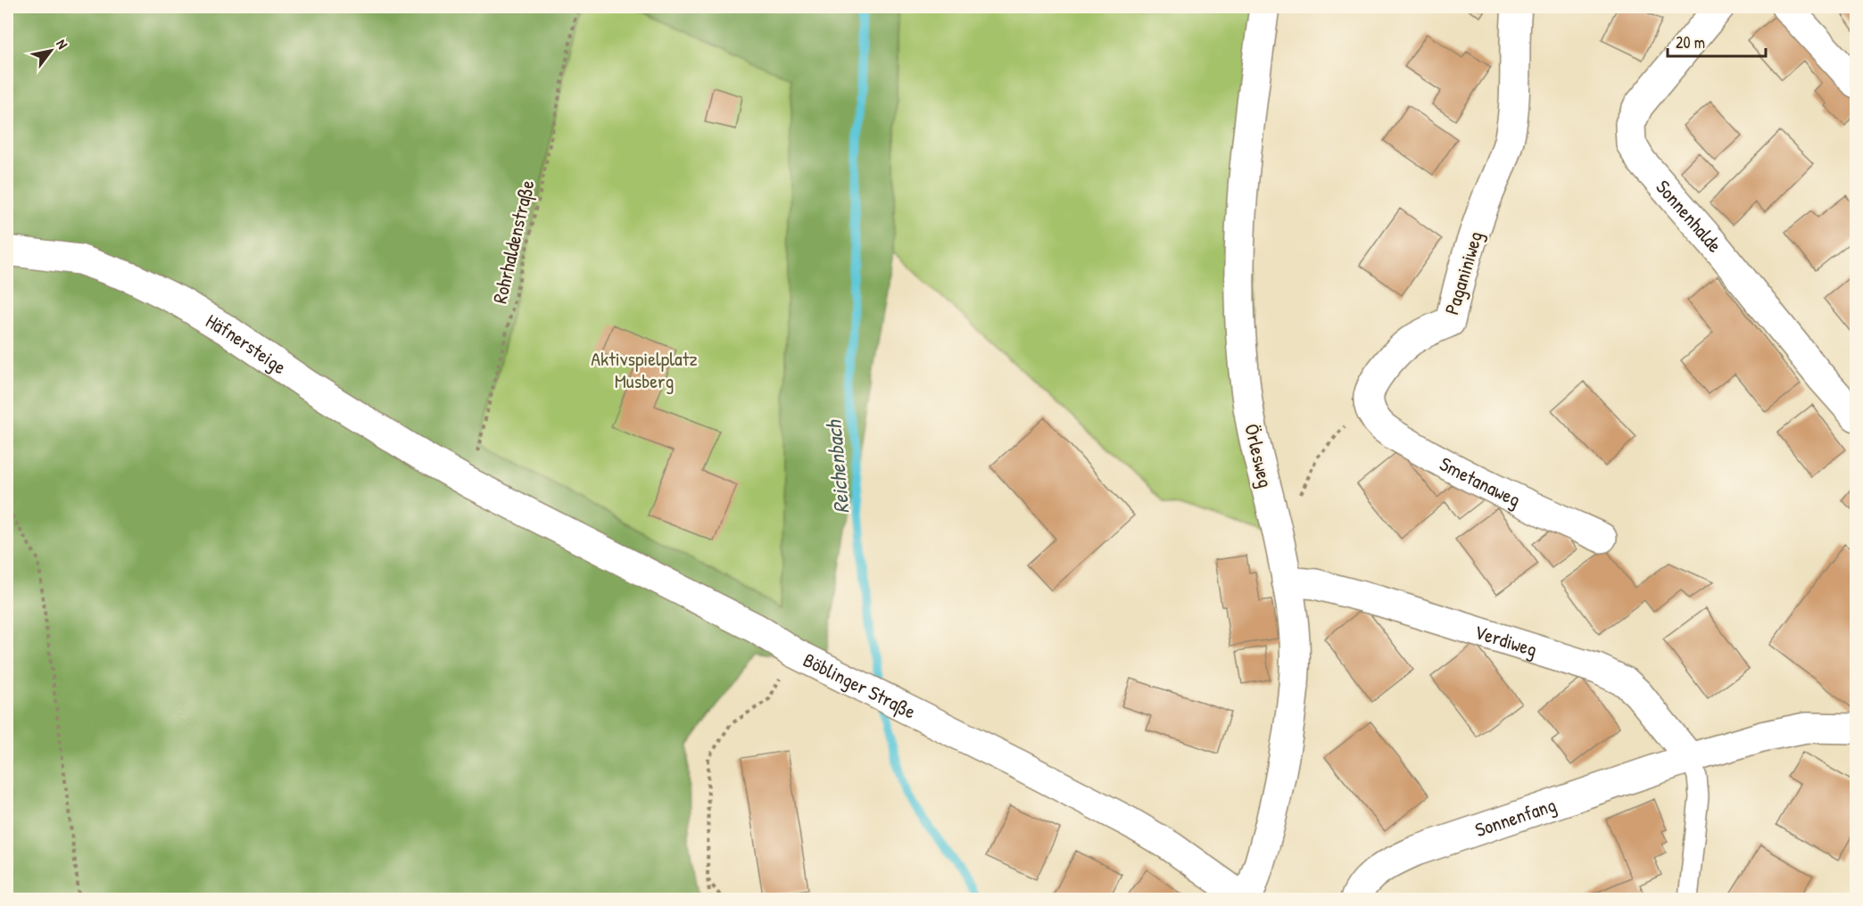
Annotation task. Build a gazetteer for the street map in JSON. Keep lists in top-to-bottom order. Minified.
{"streets":{"street":["Sonnenhalde","Paganiniweg","Häfnersteige","Örlesweg","Smetanaweg","Verdiweg","Böblinger Straße","Sonnenfang"],"path":["Rohrhaldenstraße"]},"crossings":[["Rohrhaldenstraße","Häfnersteige"],["Rohrhaldenstraße","Böblinger Straße"],["Paganiniweg","Smetanaweg"],["Häfnersteige","Böblinger Straße"],["Örlesweg","Verdiweg"],["Örlesweg","Böblinger Straße"],["Verdiweg","Sonnenfang"]],"water":["Reichenbach"],"parks":["Aktivspielplatz Musberg"],"scale_bar":"20 m","north":"top right"}
